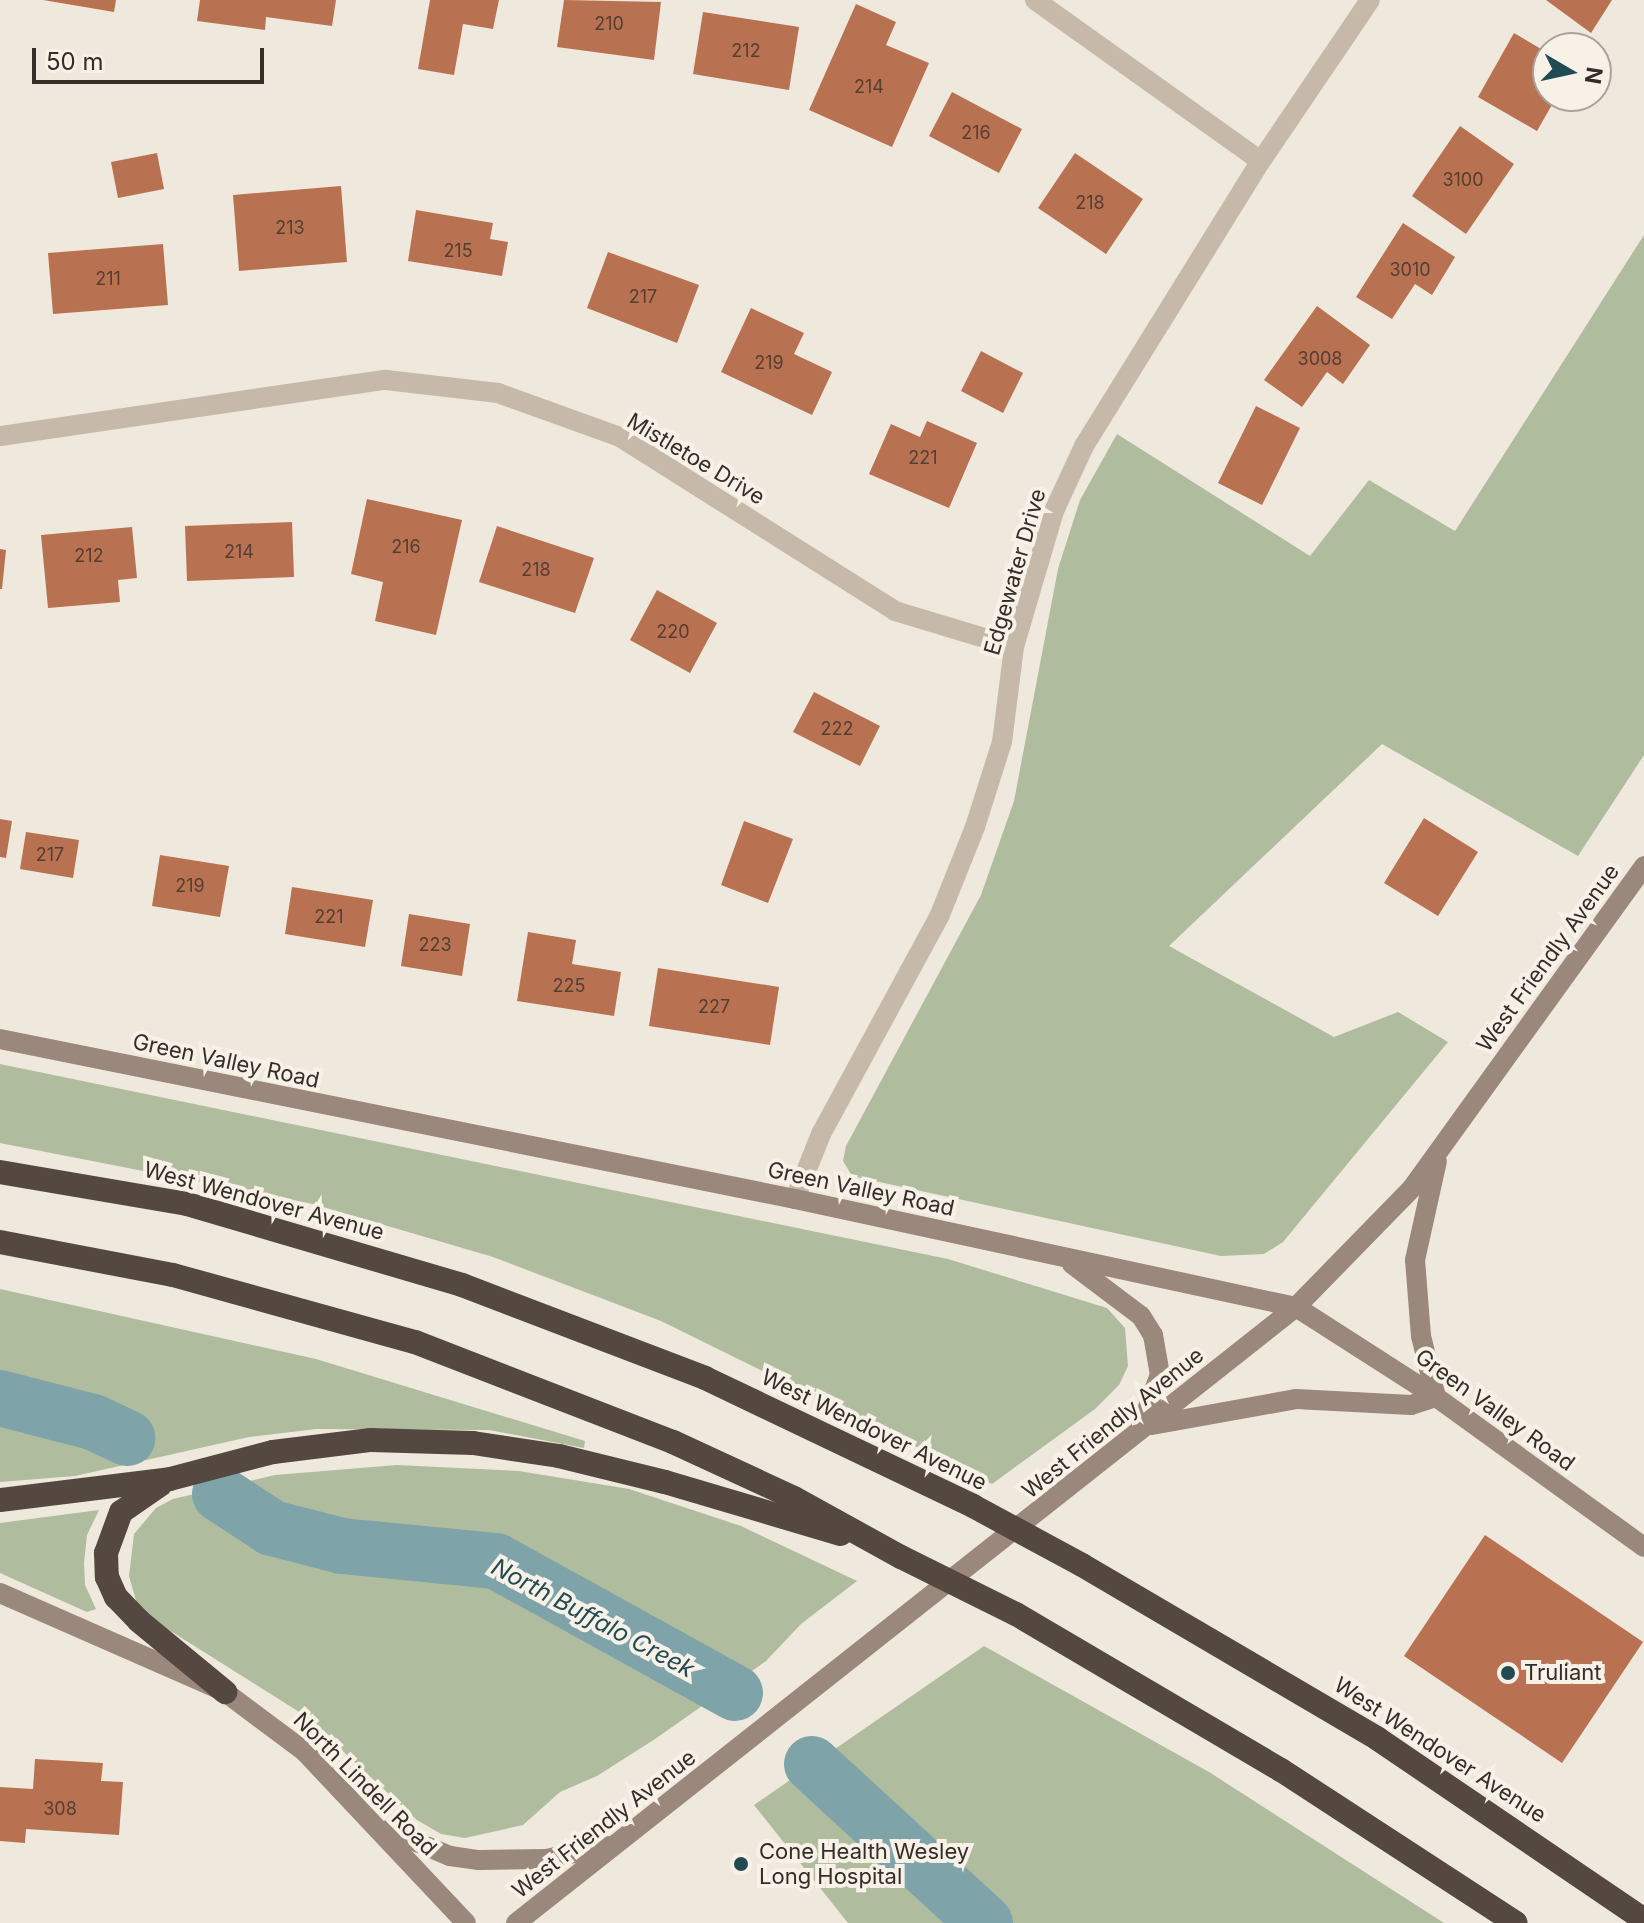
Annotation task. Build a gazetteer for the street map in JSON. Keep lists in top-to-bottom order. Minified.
{"streets":{"highway":["West Wendover Avenue"],"main road":["West Friendly Avenue","Green Valley Road","North Lindell Road"],"street":["Mistletoe Drive","Edgewater Drive"]},"crossings":[["Mistletoe Drive","Edgewater Drive"],["Edgewater Drive","Green Valley Road"],["West Friendly Avenue","Green Valley Road"]],"water":["North Buffalo Creek"],"places":["Truliant","Cone Health Wesley Long Hospital"],"house_numbers":["210","212","214","216","3100","218","213","215","3010","211","217","3008","219","221","216","214","212","218","220","222","217","219","221","223","225","227","308"],"scale_bar":"50 m","north":"right"}
